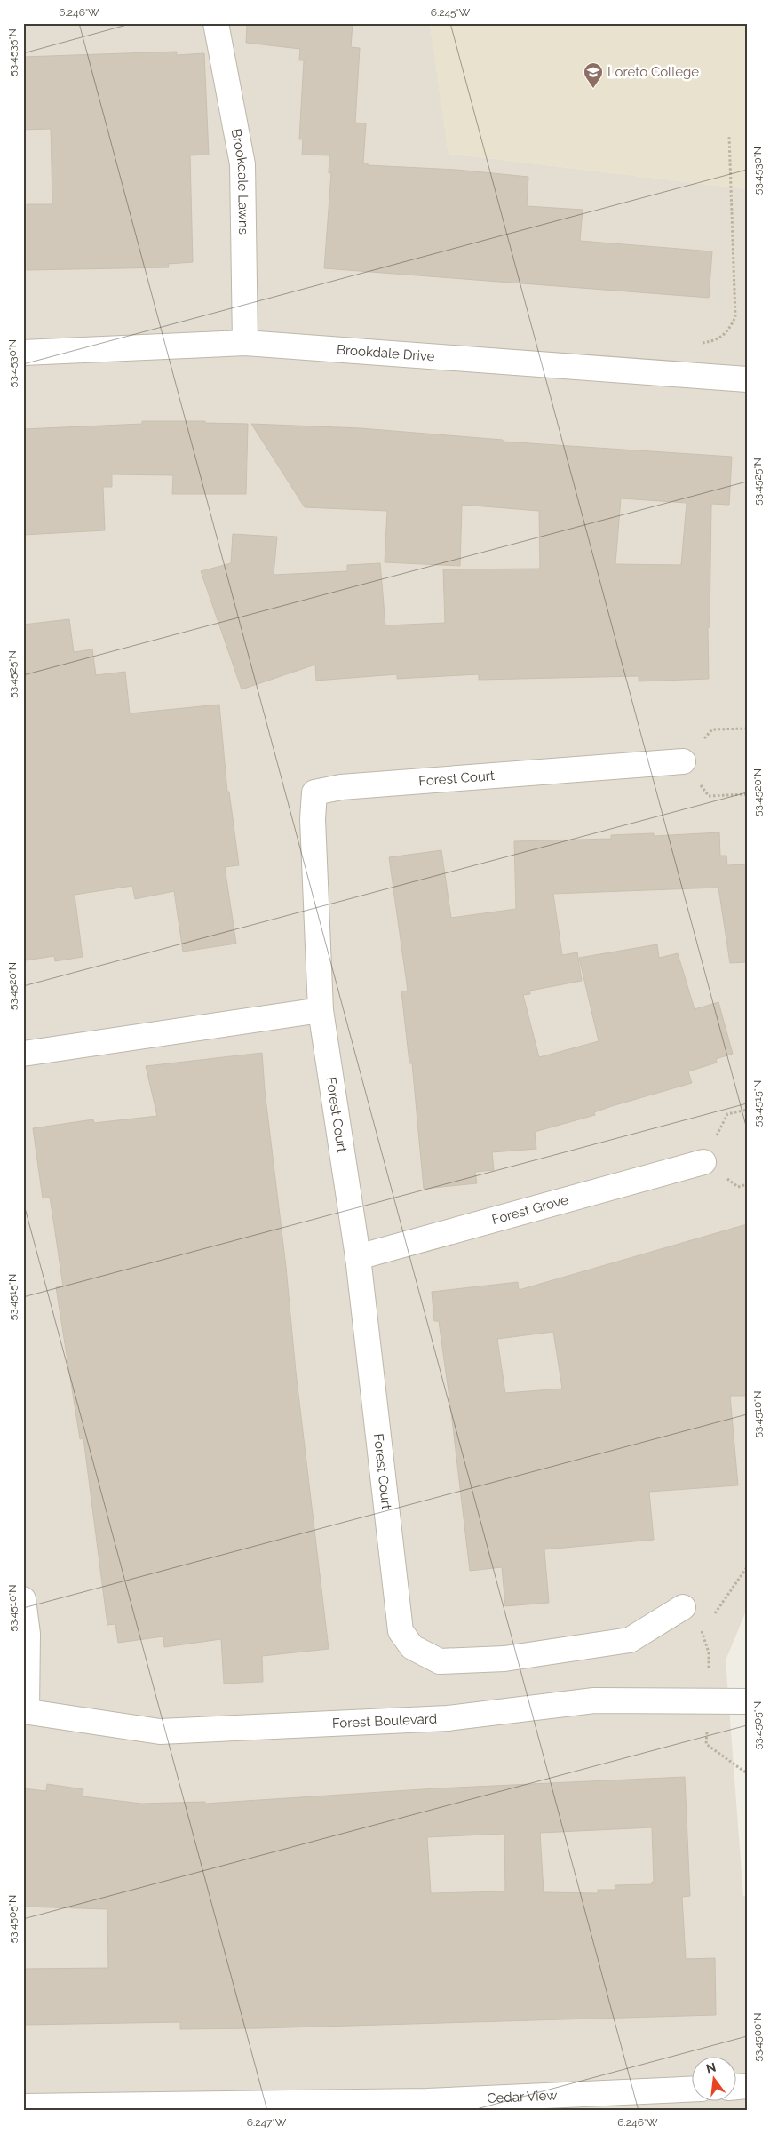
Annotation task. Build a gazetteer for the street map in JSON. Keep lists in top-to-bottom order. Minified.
{"streets":{"street":["Brookdale Lawns","Brookdale Drive","Forest Court","Forest Grove","Forest Boulevard","Cedar View"]},"crossings":[["Brookdale Lawns","Brookdale Drive"],["Forest Court","Forest Grove"]],"places":{"school or university":["Loreto College"]},"north":"top","coordinates":["6.246°W","6.245°W","53.4535°N","53.4530°N","53.4525°N","53.4520°N","53.4515°N","53.4510°N","53.4505°N","53.4500°N","6.247°W"]}
